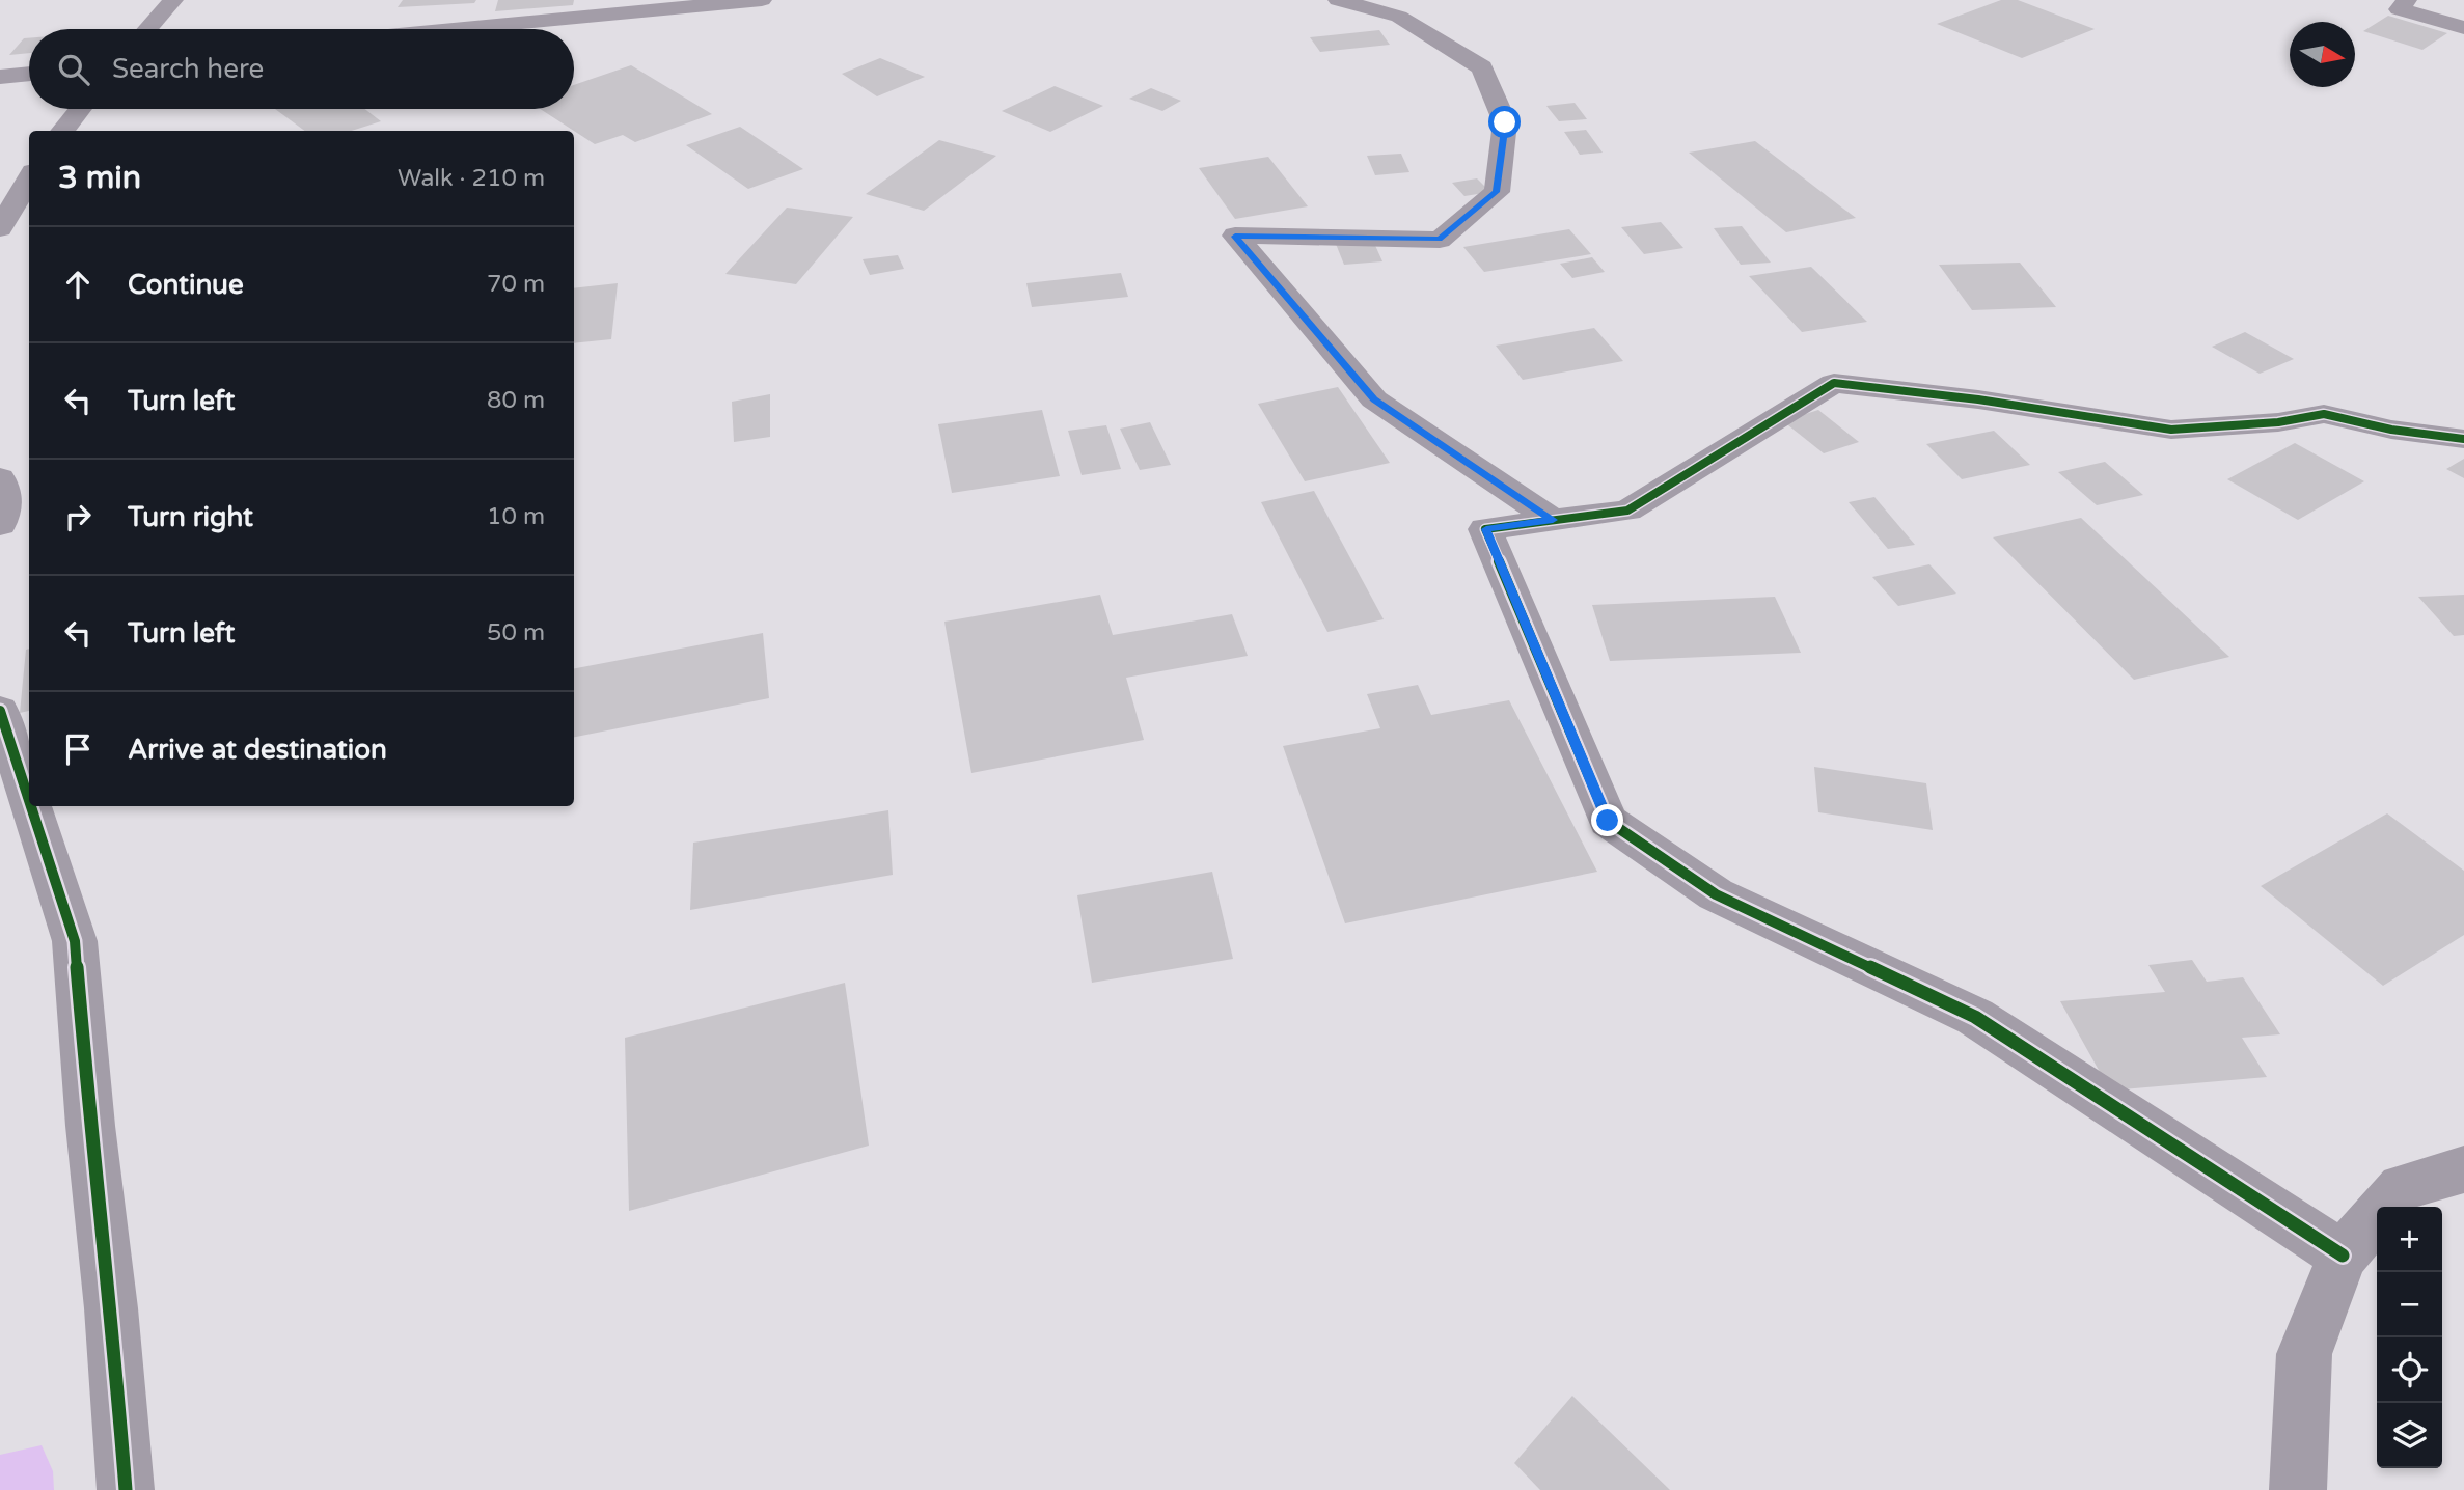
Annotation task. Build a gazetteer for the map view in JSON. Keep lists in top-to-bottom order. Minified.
{"north":"right","page":{"search":"Search here","heading":["3 min","Walk · 210 m"],"list":[["Continue","70 m"],["Turn left","80 m"],["Turn right","10 m"],["Turn left","50 m"],"Arrive at destination"],"map_buttons":["+","−"]}}
